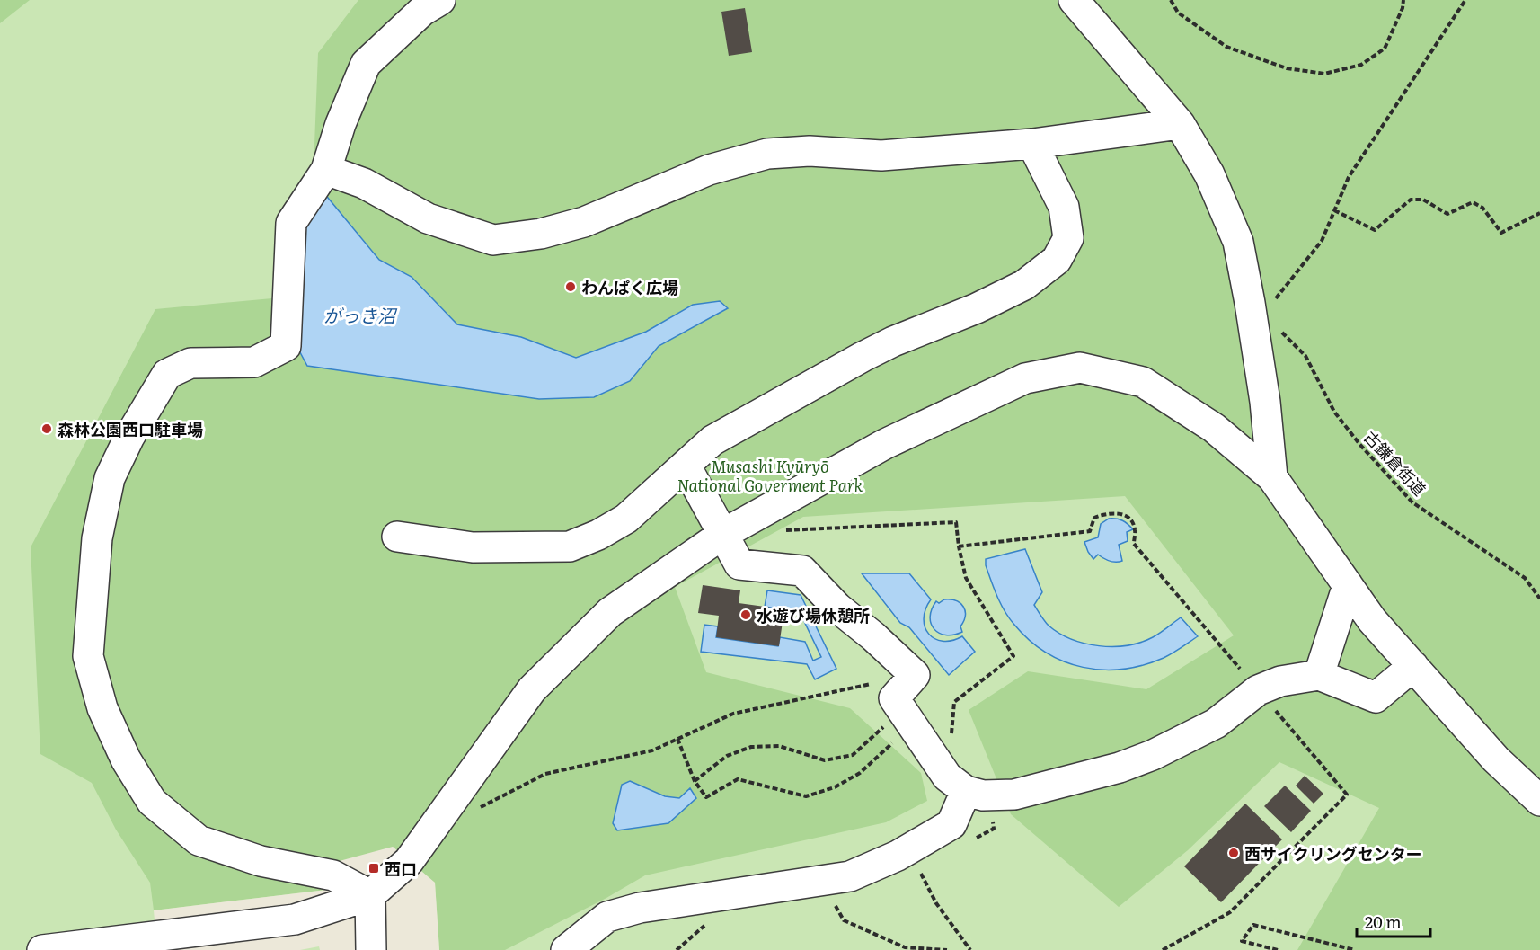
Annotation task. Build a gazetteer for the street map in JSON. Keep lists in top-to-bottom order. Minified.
{"streets":{"path":["古鎌倉街道"]},"water":["がっき沼"],"parks":["Musashi Kyūryō National Goverment Park"],"places":{"other":["わんぱく広場","森林公園西口駐車場","水遊び場休憩所","西サイクリングセンター"],"transit":["西口"]},"scale_bar":"20 m"}
